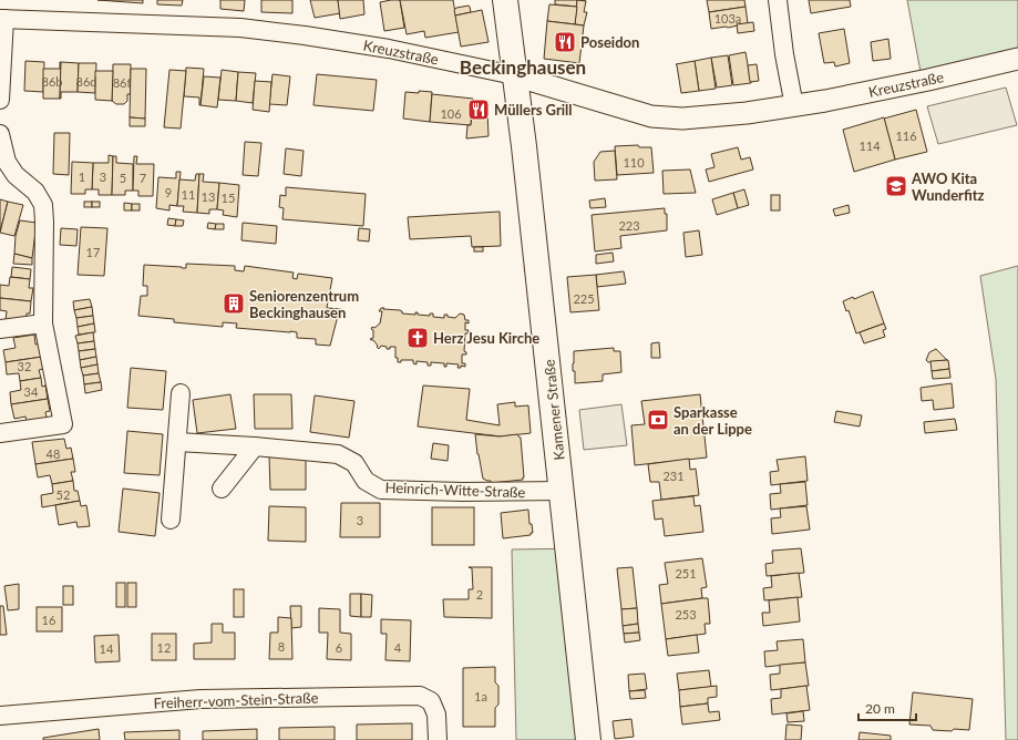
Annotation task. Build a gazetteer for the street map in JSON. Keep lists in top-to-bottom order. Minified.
{"streets":{"main road":["Kamener Straße"],"street":["Kreuzstraße","Heinrich-Witte-Straße","Freiherr-vom-Stein-Straße"]},"crossings":[["Kreuzstraße","Kamener Straße"],["Kamener Straße","Heinrich-Witte-Straße"]],"districts":["Beckinghausen"],"places":{"restaurant":["Poseidon","Müllers Grill"],"school or university":["AWO Kita Wunderfitz"],"building":["Seniorenzentrum Beckinghausen"],"church":["Herz Jesu Kirche"],"bank":["Sparkasse an der Lippe"]},"house_numbers":["103a","86b","86d","86f","106","116","114","110","1","3","5","7","9","11","13","15","223","17","225","32","34","48","231","52","3","251","2","253","16","8","12","6","4","14","1a"],"scale_bar":"20 m"}
